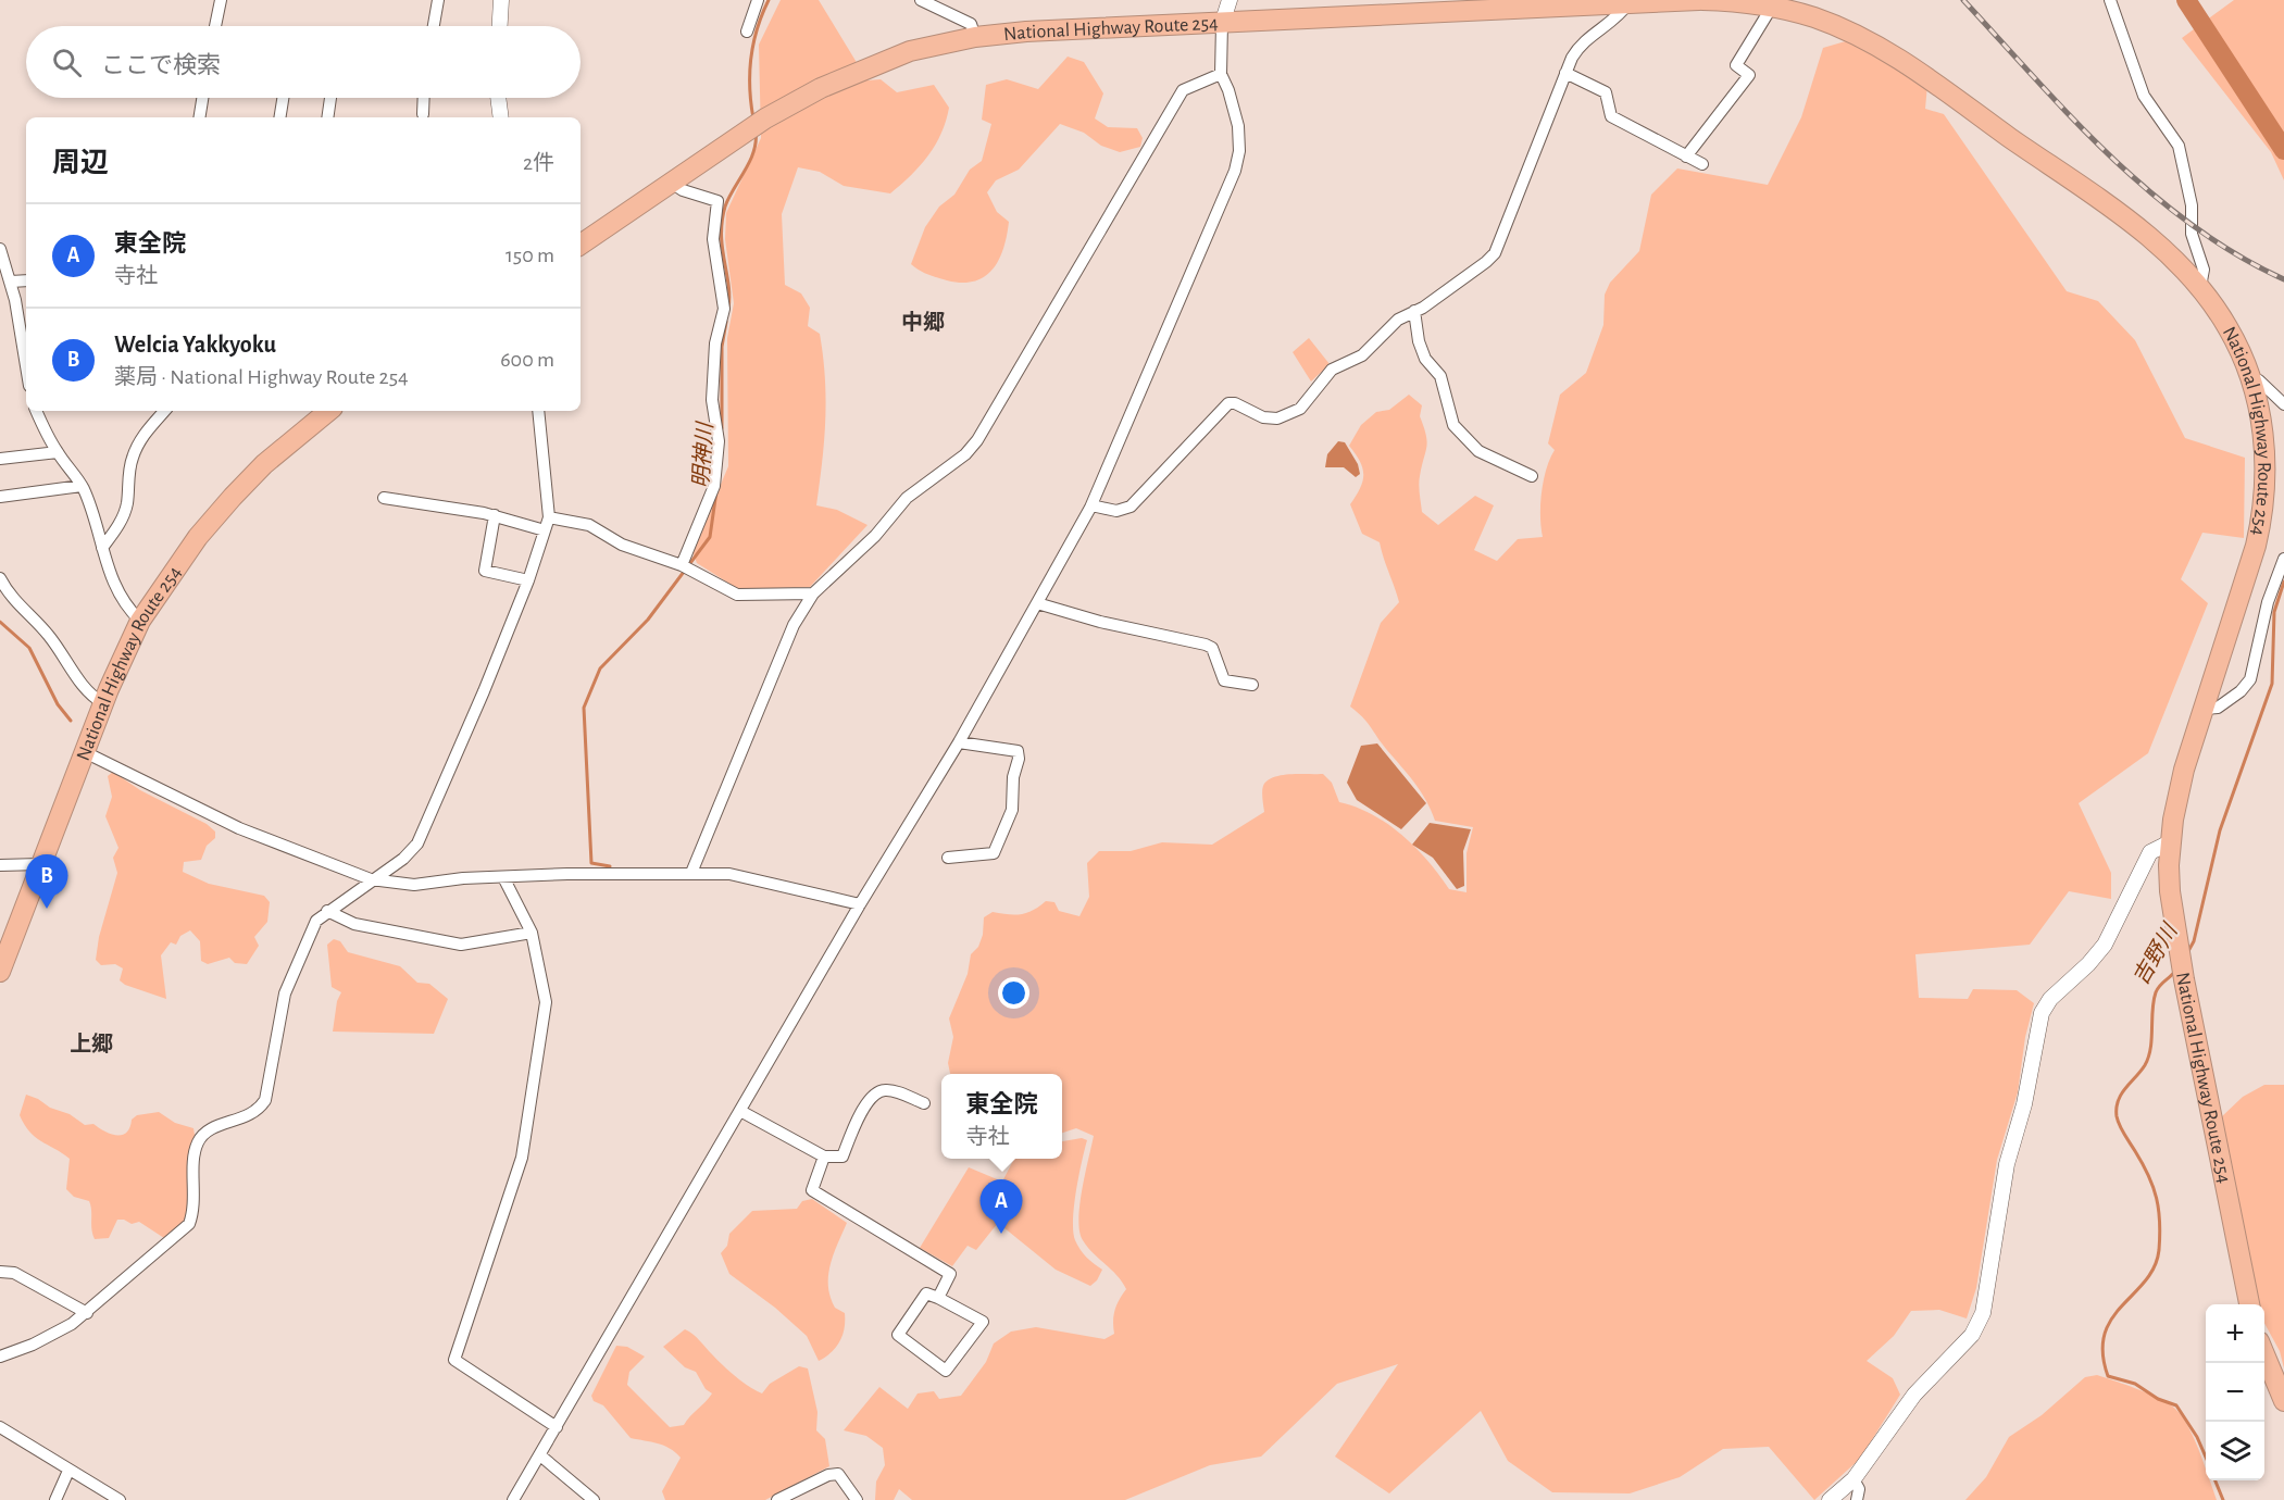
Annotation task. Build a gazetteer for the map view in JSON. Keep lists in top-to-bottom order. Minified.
{"streets":{"highway":["National Highway Route 254"]},"districts":["中郷","上郷"],"water":["明神川","吉野川"],"page":{"search":"ここで検索","heading":["周辺","2件"],"list":[{"mark":"A","name":"東全院","note":"寺社","value":"150 m"},{"mark":"B","name":"Welcia Yakkyoku","note":"薬局 · National Highway Route 254","value":"600 m"}],"pins":["B","A"],"popup":["東全院","寺社"],"map_buttons":["+","−"]}}
